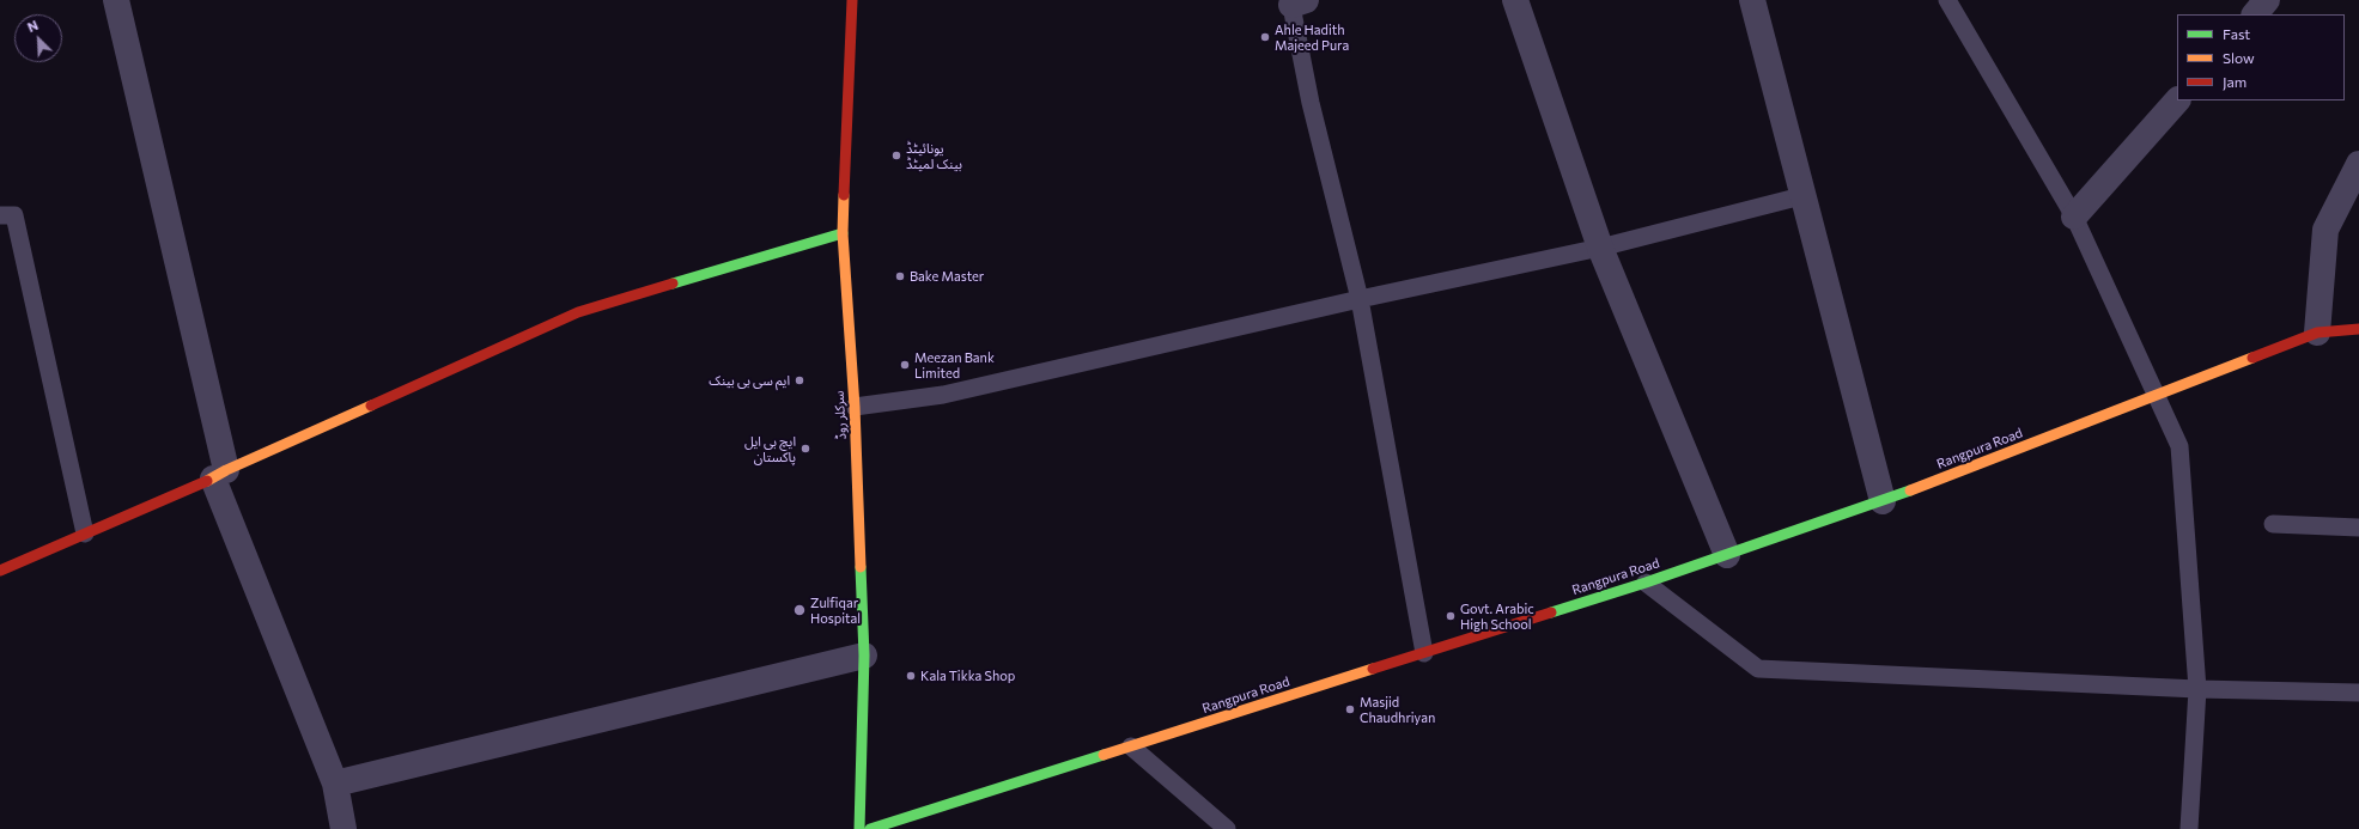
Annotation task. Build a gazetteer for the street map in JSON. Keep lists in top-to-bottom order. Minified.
{"streets":{"street":["سرکلر روڈ","Rangpura Road"]},"places":["Ahle Hadith Majeed Pura","یونائیٹڈ بینک لمیٹڈ","Bake Master","Meezan Bank Limited","ایم سی بی بینک","ایچ بی ایل پاکستان","Zulfiqar Hospital","Govt. Arabic High School","Kala Tikka Shop","Masjid Chaudhriyan"],"legend":["Fast","Slow","Jam"],"north":"top left"}
